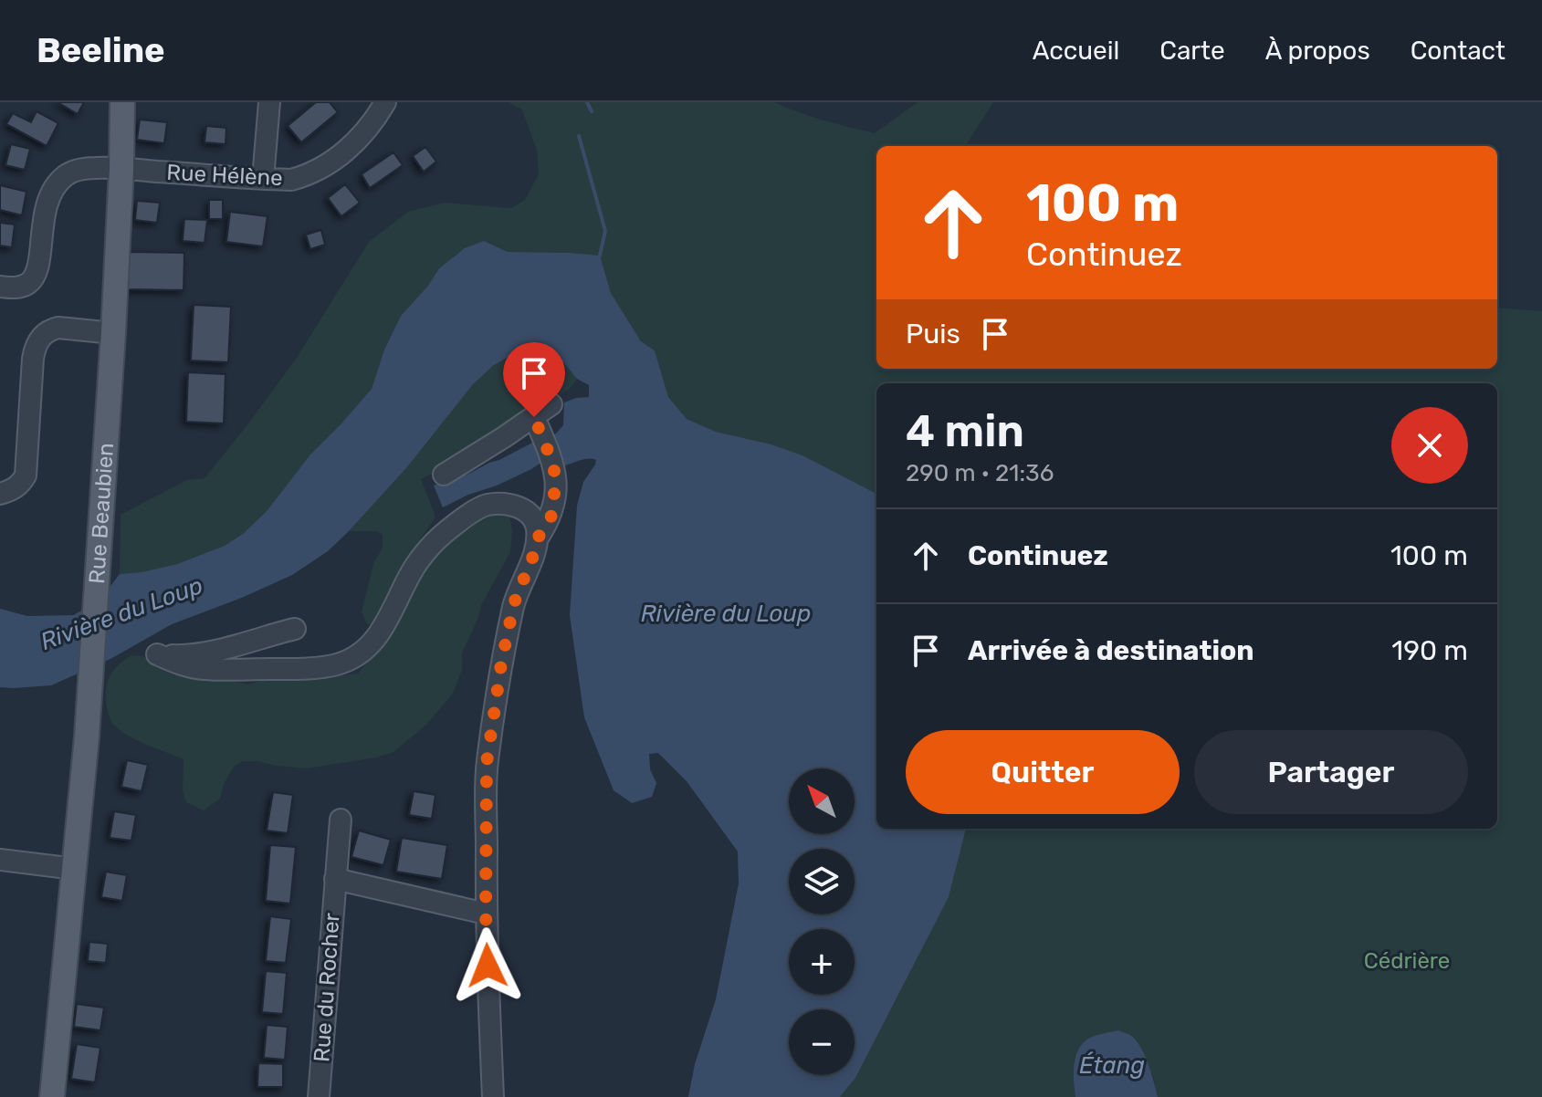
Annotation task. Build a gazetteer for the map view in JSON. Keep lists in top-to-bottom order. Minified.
{"streets":{"main road":["Rue Beaubien"],"street":["Rue Hélène","Rue du Rocher"]},"crossings":[["Rue Hélène","Rue Beaubien"]],"water":["Rivière du Loup","Étang"],"parks":["Cédrière"],"north":"top left","page":{"header":"Beeline","nav":["Accueil","Carte","À propos","Contact"],"turn":["100 m","Continuez"],"then":"Puis","heading":["4 min","290 m · 21:36"],"list":[{"name":"Continuez","value":"100 m"},{"name":"Arrivée à destination","value":"190 m"}],"buttons":["Quitter","Partager"],"map_buttons":["+","−"]}}
